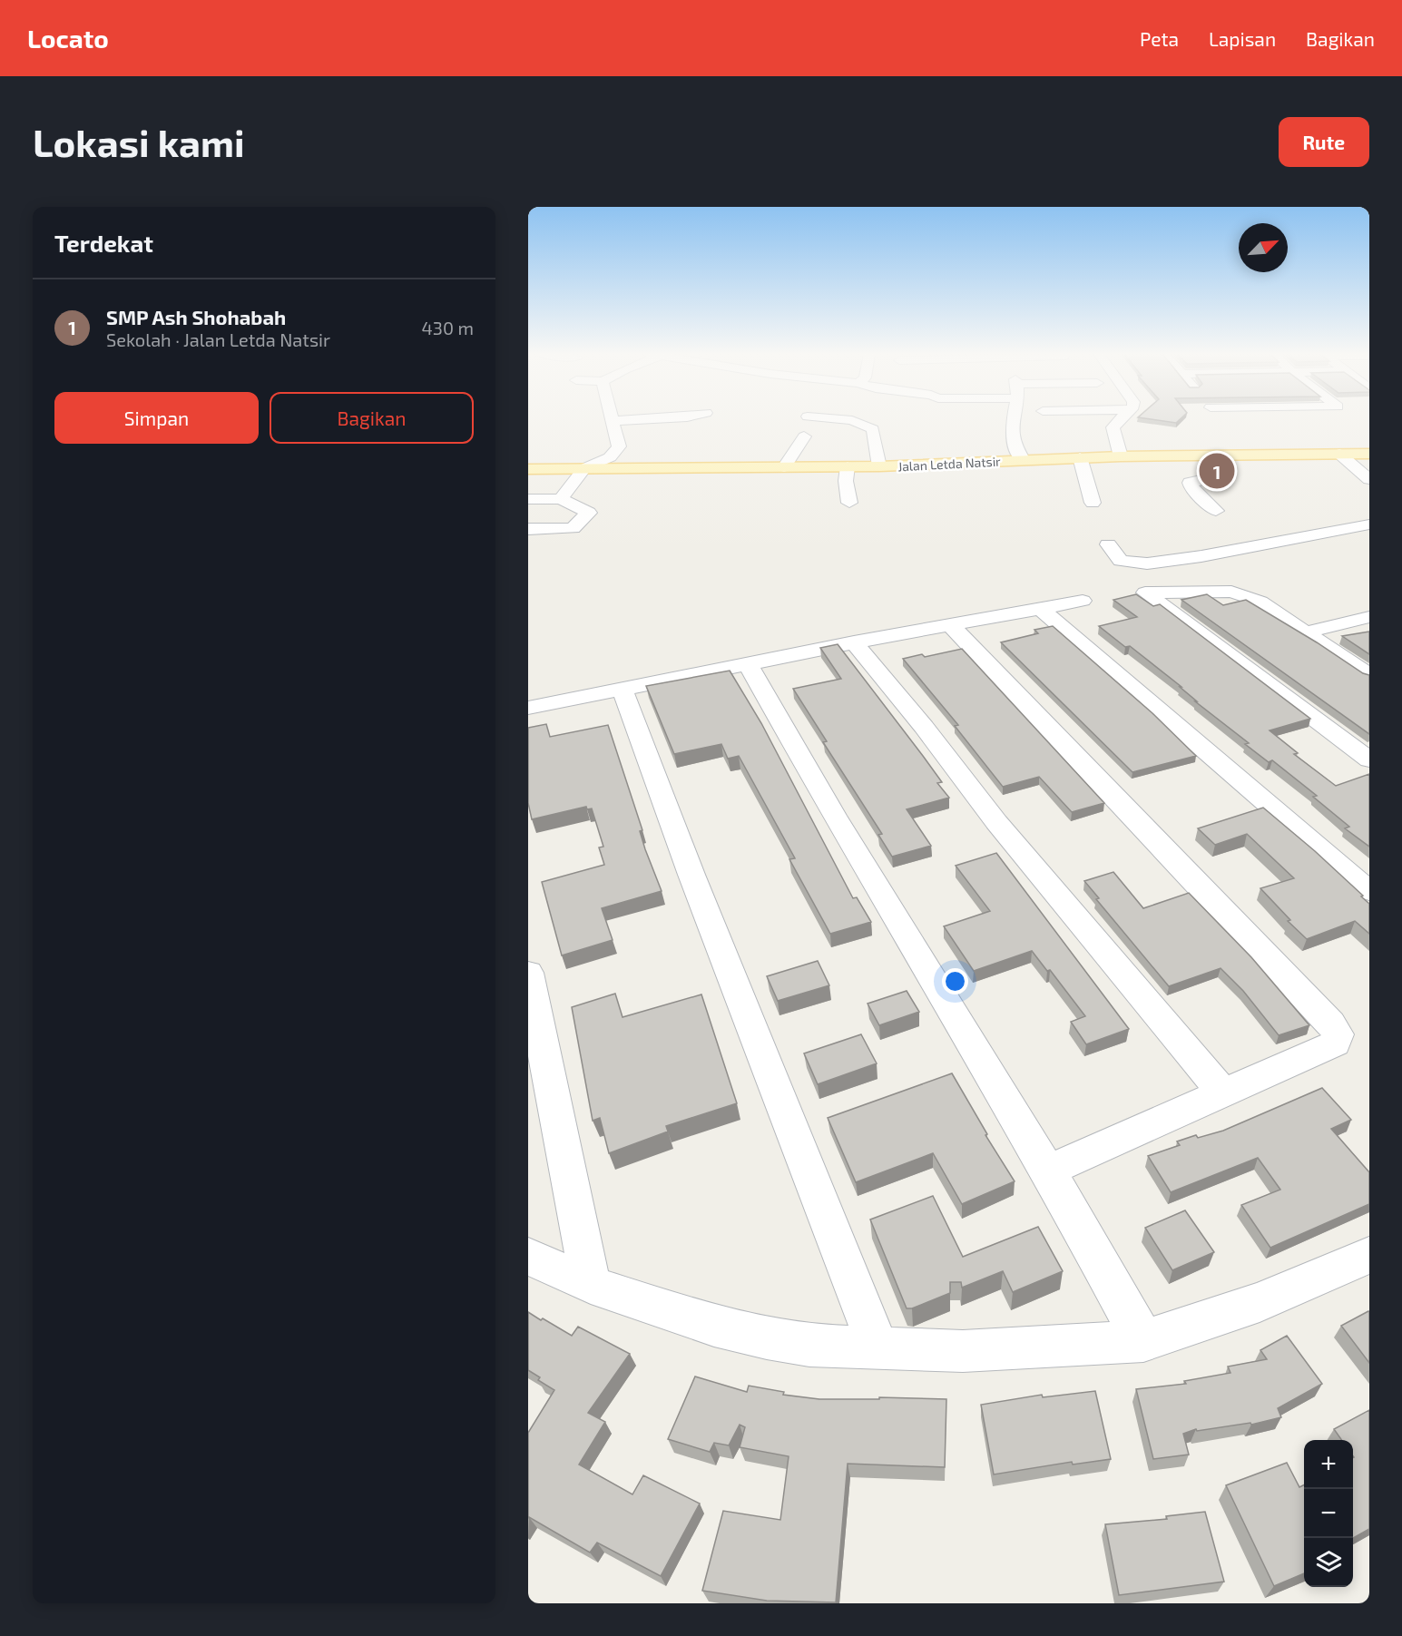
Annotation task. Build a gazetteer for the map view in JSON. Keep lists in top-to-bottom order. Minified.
{"streets":{"main road":["Jalan Letda Natsir"]},"north":"top right","page":{"header":"Locato","nav":["Peta","Lapisan","Bagikan"],"buttons":["Rute",["Simpan","Bagikan"]],"title":"Lokasi kami","heading":"Terdekat","list":[{"mark":"1","name":"SMP Ash Shohabah","note":"Sekolah · Jalan Letda Natsir","value":"430 m"}],"pins":"1","map_buttons":["+","−"]}}
